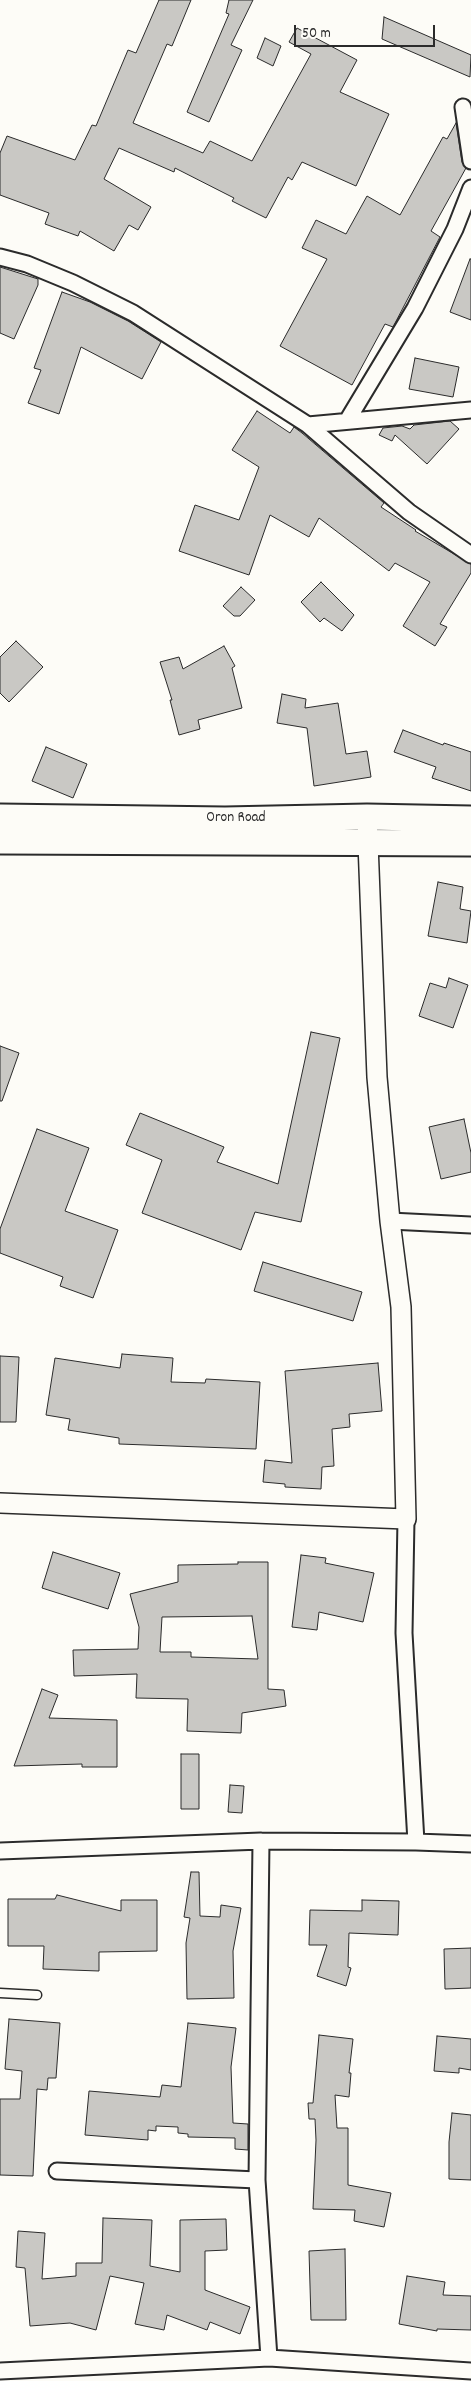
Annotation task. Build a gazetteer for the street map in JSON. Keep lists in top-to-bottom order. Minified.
{"streets":{"highway":["Oron Road"]},"scale_bar":"50 m"}
